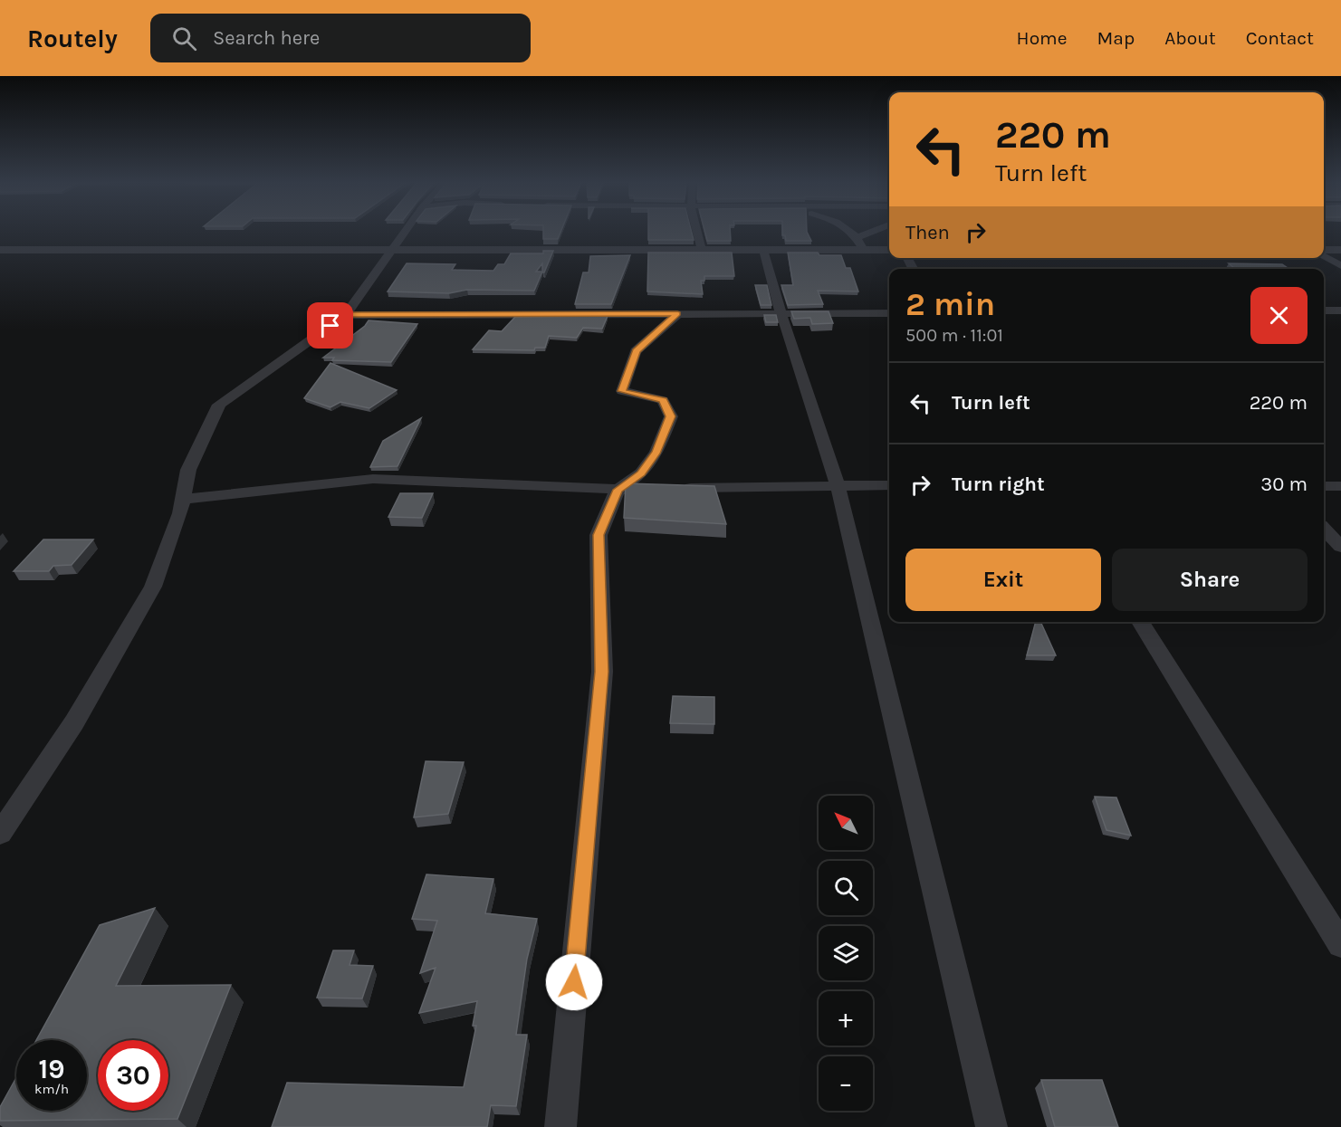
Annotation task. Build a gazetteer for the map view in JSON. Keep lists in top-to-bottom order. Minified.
{"north":"top left","page":{"header":"Routely","search":"Search here","nav":["Home","Map","About","Contact"],"turn":["220 m","Turn left"],"then":"Then","heading":["2 min","500 m · 11:01"],"list":[{"name":"Turn left","value":"220 m"},{"name":"Turn right","value":"30 m"}],"buttons":["Exit","Share"],"map_buttons":["+","−"],"speed":"19 km/h","limit":"30"}}
